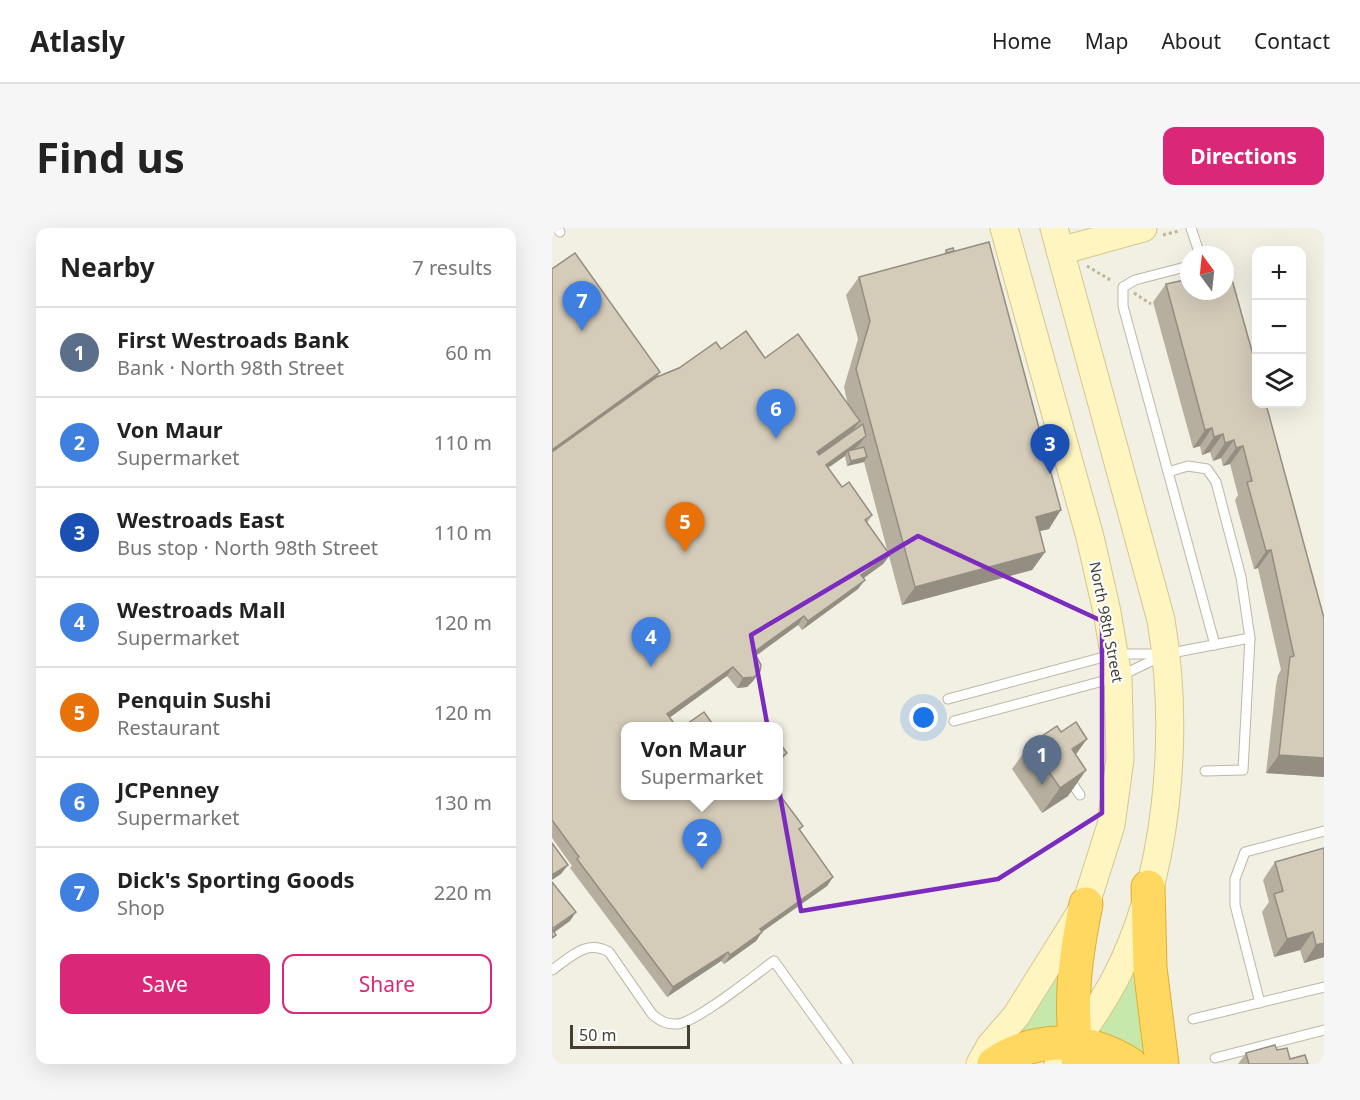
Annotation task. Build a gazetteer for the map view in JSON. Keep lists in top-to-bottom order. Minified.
{"streets":{"street":["North 98th Street"]},"scale_bar":"50 m","north":"top","page":{"header":"Atlasly","nav":["Home","Map","About","Contact"],"buttons":["Directions",["Save","Share"]],"title":"Find us","heading":["Nearby","7 results"],"map_buttons":["+","−"],"pins":["7","6","3","5","4","1","2"],"list":[{"mark":"1","name":"First Westroads Bank","note":"Bank · North 98th Street","value":"60 m"},{"mark":"2","name":"Von Maur","note":"Supermarket","value":"110 m"},{"mark":"3","name":"Westroads East","note":"Bus stop · North 98th Street","value":"110 m"},{"mark":"4","name":"Westroads Mall","note":"Supermarket","value":"120 m"},{"mark":"5","name":"Penquin Sushi","note":"Restaurant","value":"120 m"},{"mark":"6","name":"JCPenney","note":"Supermarket","value":"130 m"},{"mark":"7","name":"Dick's Sporting Goods","note":"Shop","value":"220 m"}],"popup":["Von Maur","Supermarket"],"scale":"50 m"}}
